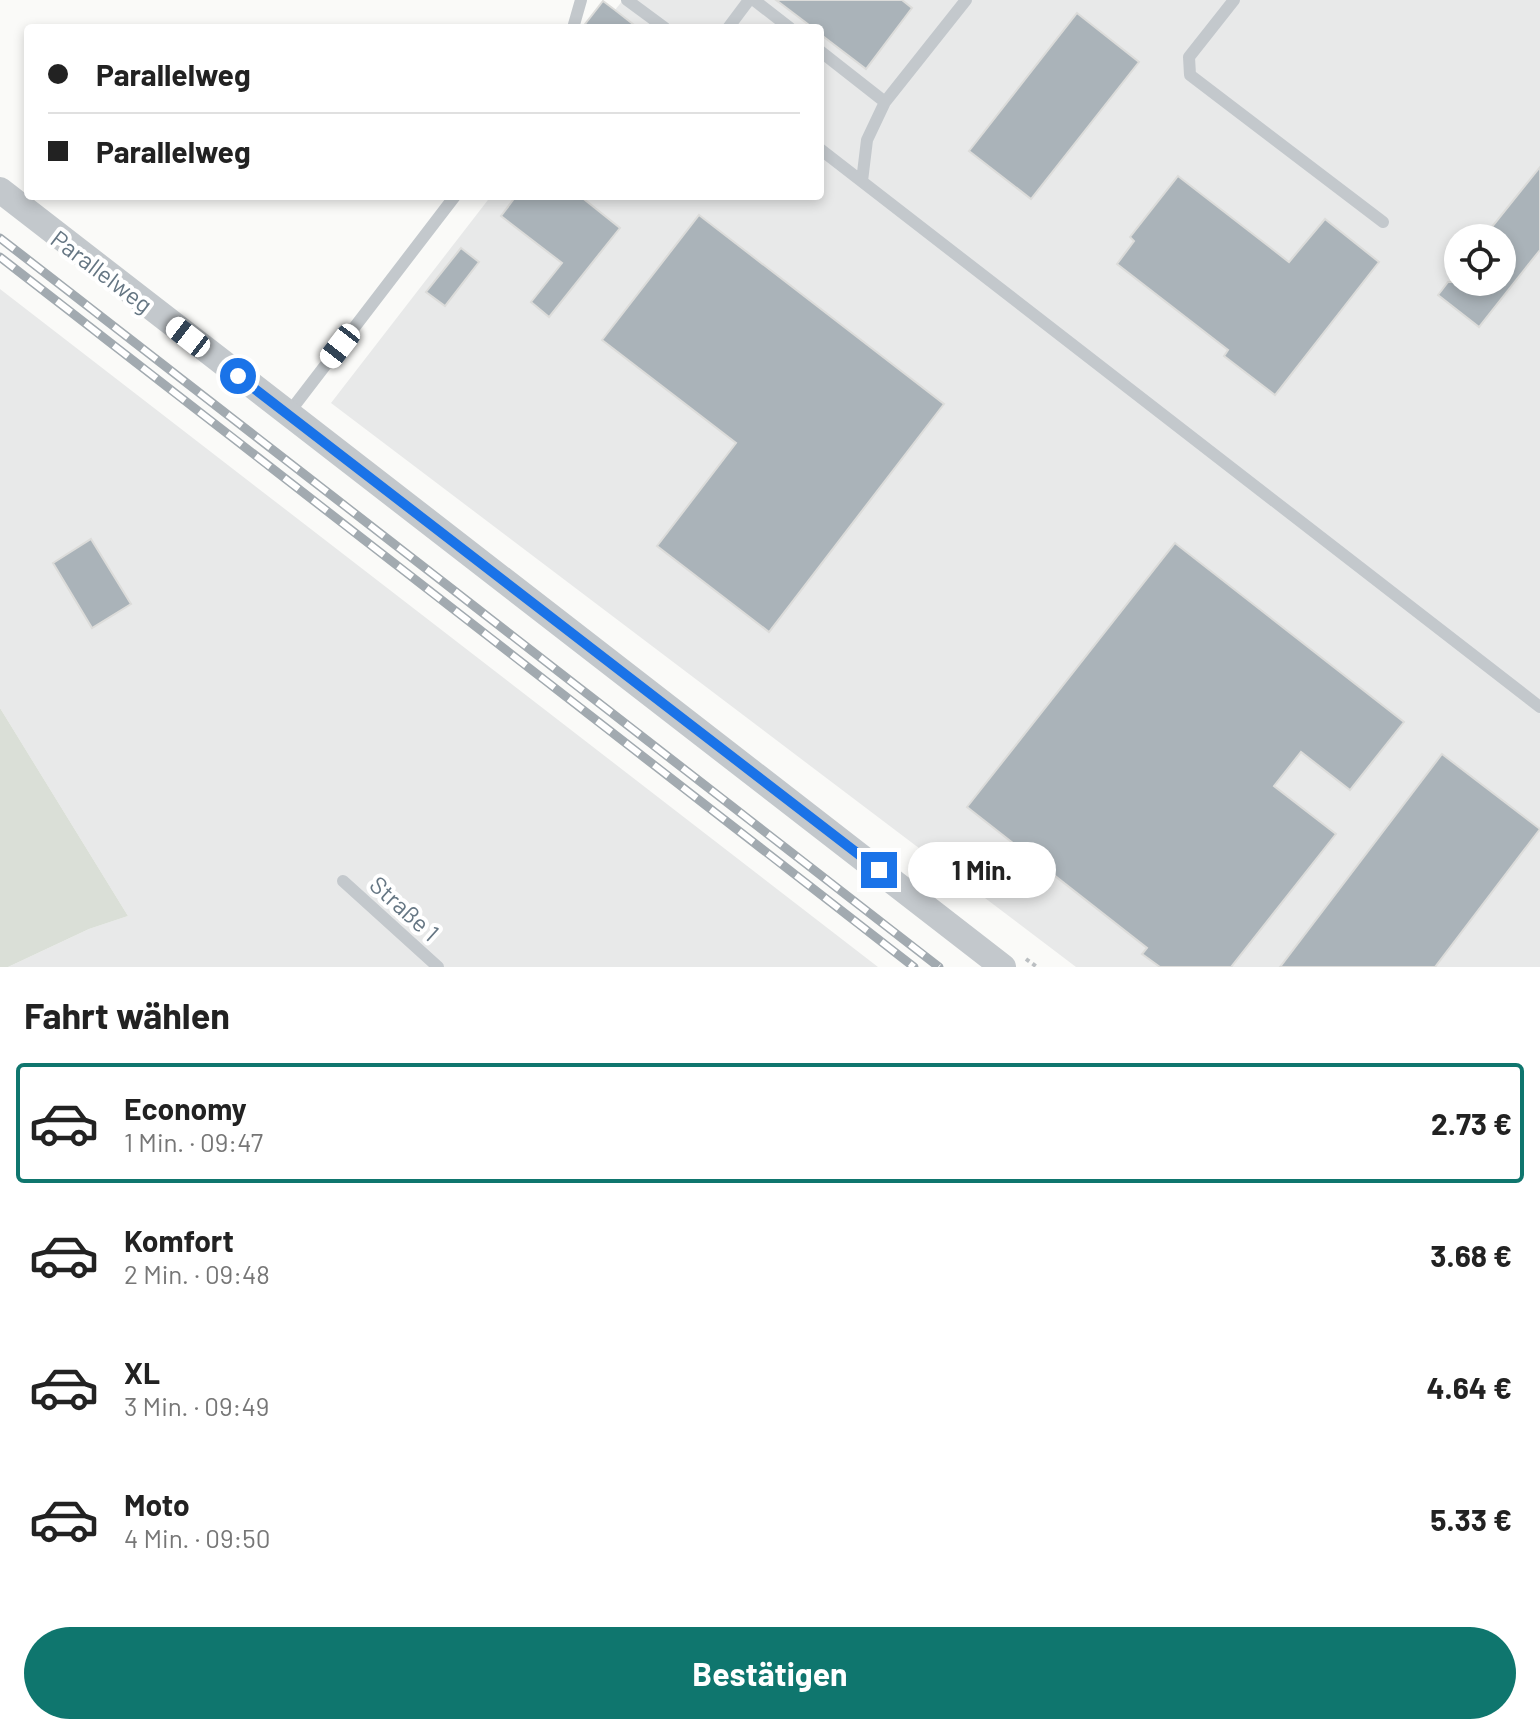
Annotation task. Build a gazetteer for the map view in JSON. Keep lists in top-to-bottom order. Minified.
{"streets":{"street":["Parallelweg"],"lane":["Straße 1"]},"page":{"banner":["Parallelweg","Parallelweg"],"bubble":"1 Min.","heading":"Fahrt wählen","list":[{"name":"Economy","note":"1 Min. · 09:47","value":"2.73 €"},{"name":"Komfort","note":"2 Min. · 09:48","value":"3.68 €"},{"name":"XL","note":"3 Min. · 09:49","value":"4.64 €"},{"name":"Moto","note":"4 Min. · 09:50","value":"5.33 €"}],"buttons":"Bestätigen"}}
